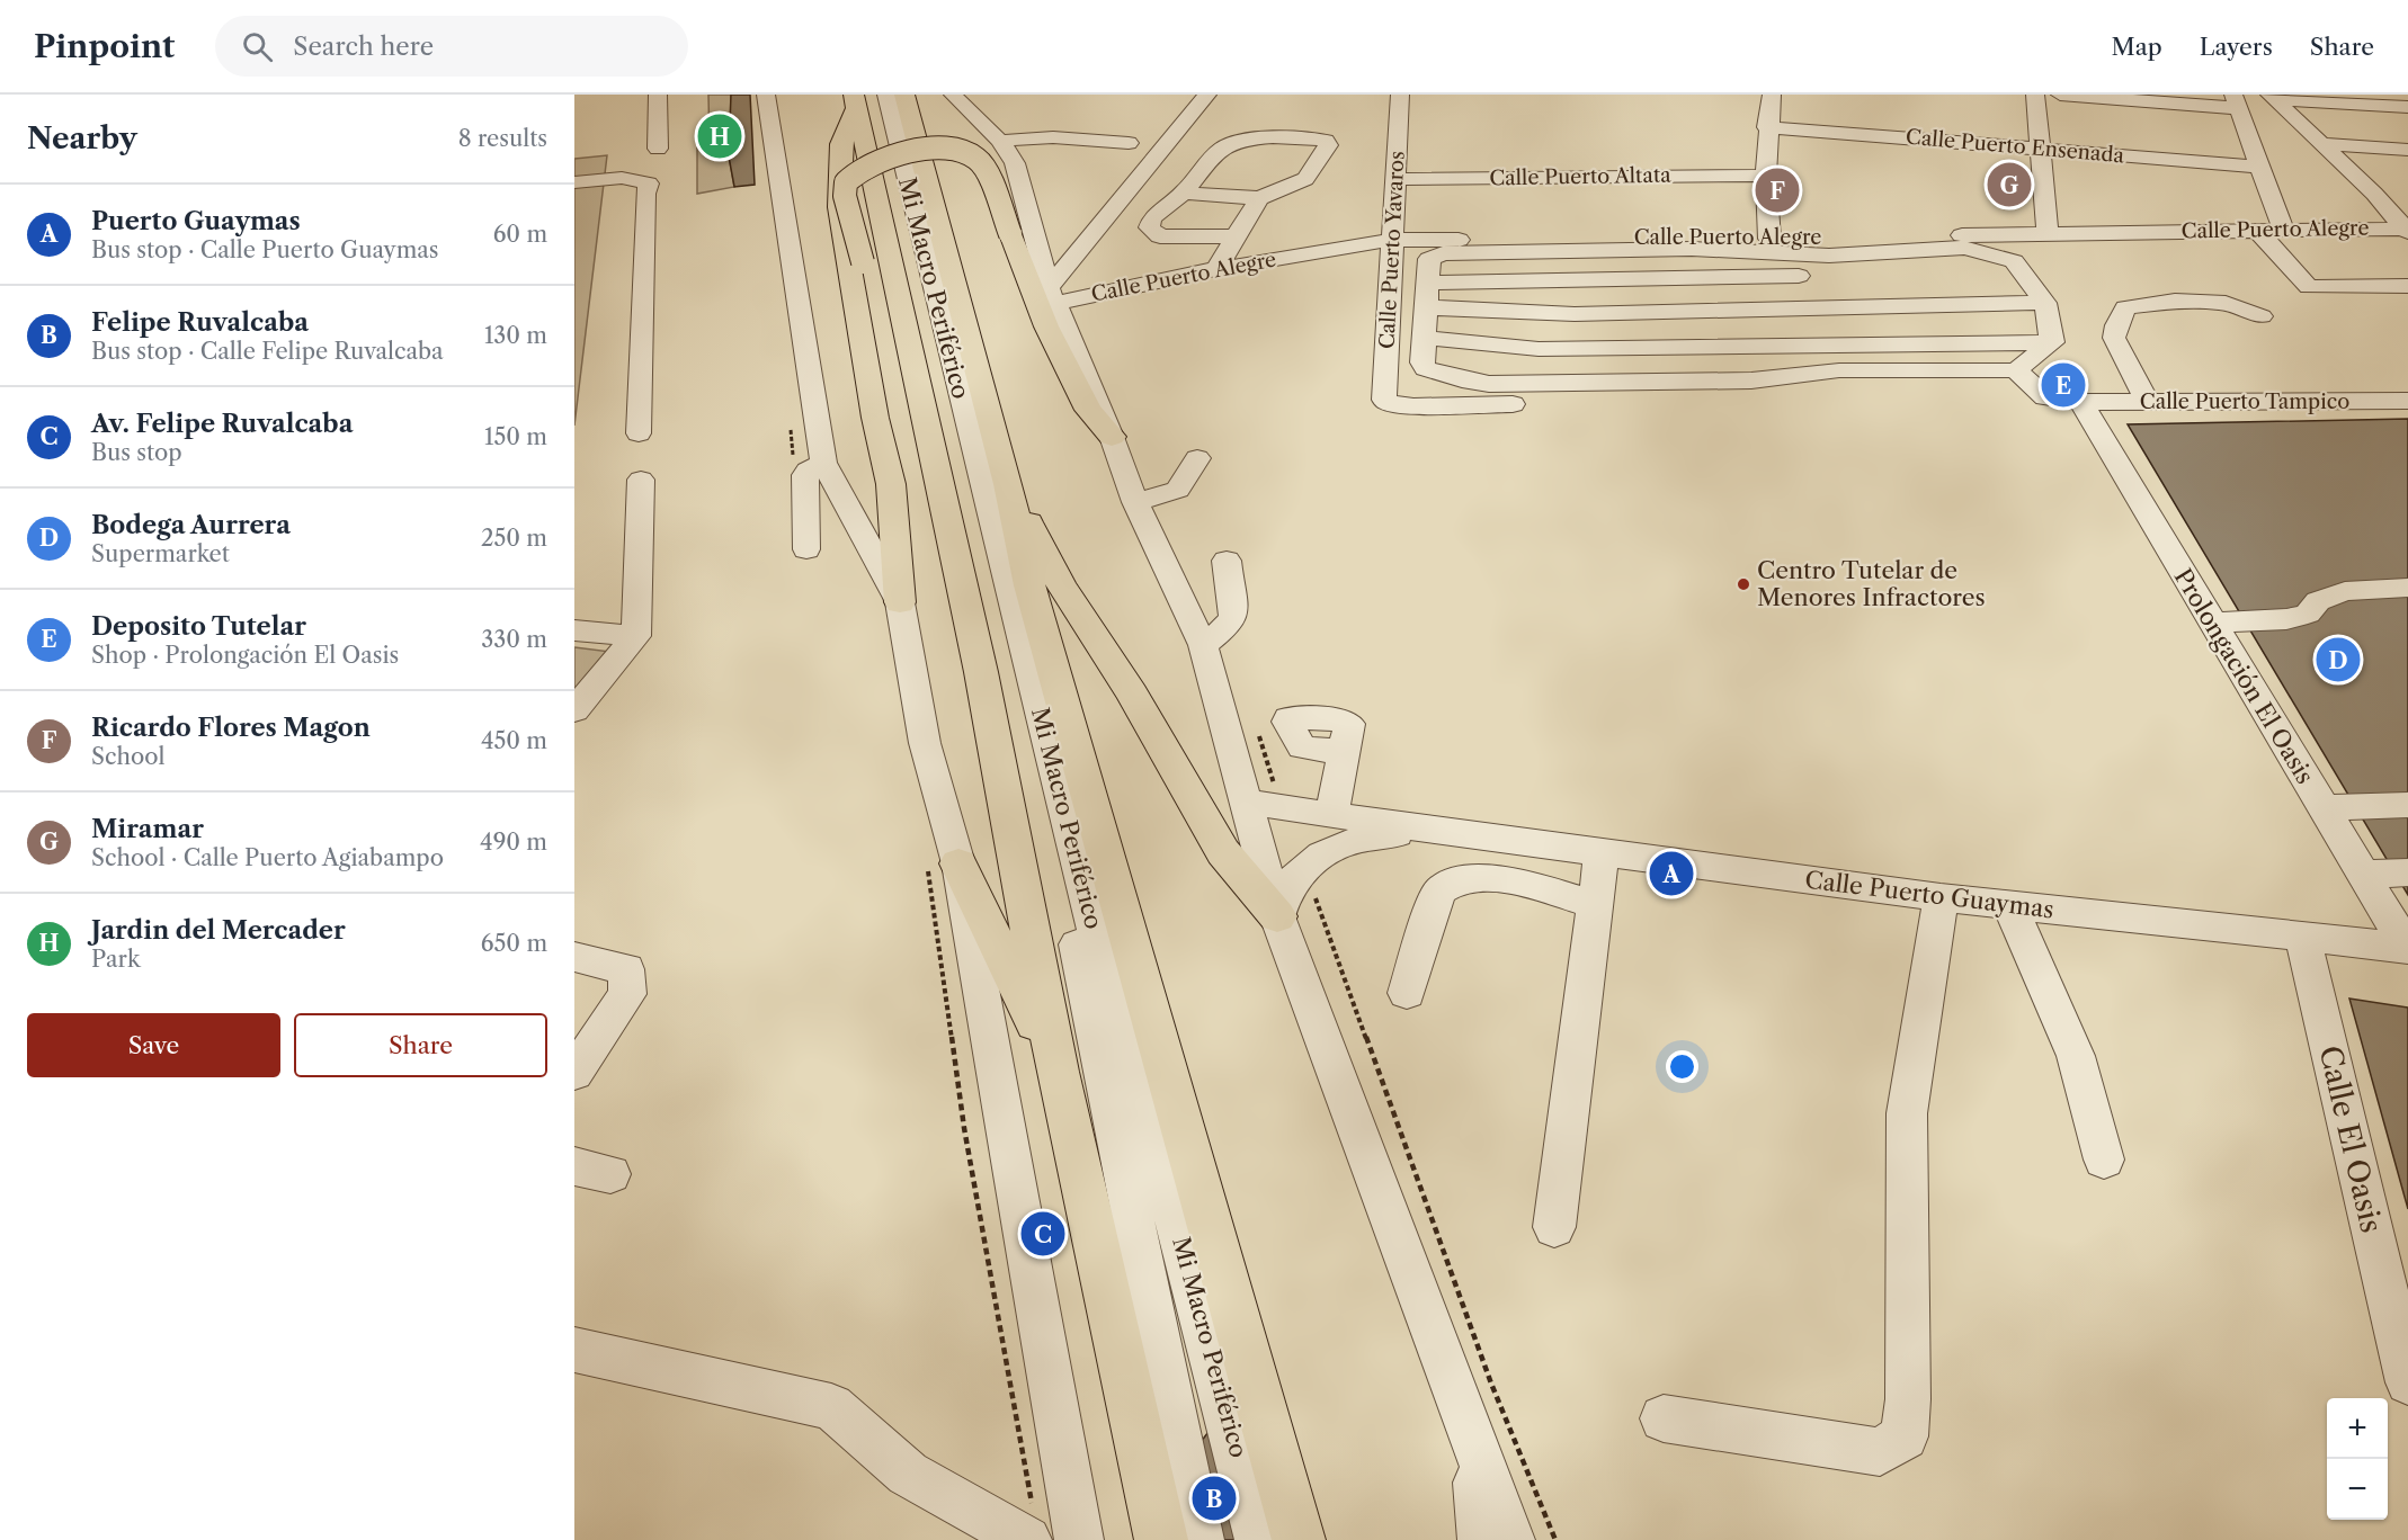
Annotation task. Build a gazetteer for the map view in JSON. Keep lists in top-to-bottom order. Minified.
{"streets":{"street":["Calle Puerto Ensenada","Calle Puerto Altata","Calle Puerto Alegre","Calle Puerto Yavaros","Mi Macro Periférico","Calle Puerto Tampico","Prolongación El Oasis","Calle Puerto Guaymas","Calle El Oasis"]},"crossings":[["Calle Puerto Altata","Calle Puerto Yavaros"],["Calle Puerto Alegre","Calle Puerto Yavaros"],["Calle Puerto Tampico","Prolongación El Oasis"],["Prolongación El Oasis","Calle Puerto Guaymas"],["Calle Puerto Guaymas","Calle El Oasis"]],"places":["Centro Tutelar de Menores Infractores"],"page":{"header":"Pinpoint","search":"Search here","nav":["Map","Layers","Share"],"heading":["Nearby","8 results"],"pins":["H","G","F","E","D","A","C","B"],"list":[{"mark":"A","name":"Puerto Guaymas","note":"Bus stop · Calle Puerto Guaymas","value":"60 m"},{"mark":"B","name":"Felipe Ruvalcaba","note":"Bus stop · Calle Felipe Ruvalcaba","value":"130 m"},{"mark":"C","name":"Av. Felipe Ruvalcaba","note":"Bus stop","value":"150 m"},{"mark":"D","name":"Bodega Aurrera","note":"Supermarket","value":"250 m"},{"mark":"E","name":"Deposito Tutelar","note":"Shop · Prolongación El Oasis","value":"330 m"},{"mark":"F","name":"Ricardo Flores Magon","note":"School","value":"450 m"},{"mark":"G","name":"Miramar","note":"School · Calle Puerto Agiabampo","value":"490 m"},{"mark":"H","name":"Jardin del Mercader","note":"Park","value":"650 m"}],"buttons":["Save","Share"],"map_buttons":["+","−"]}}
